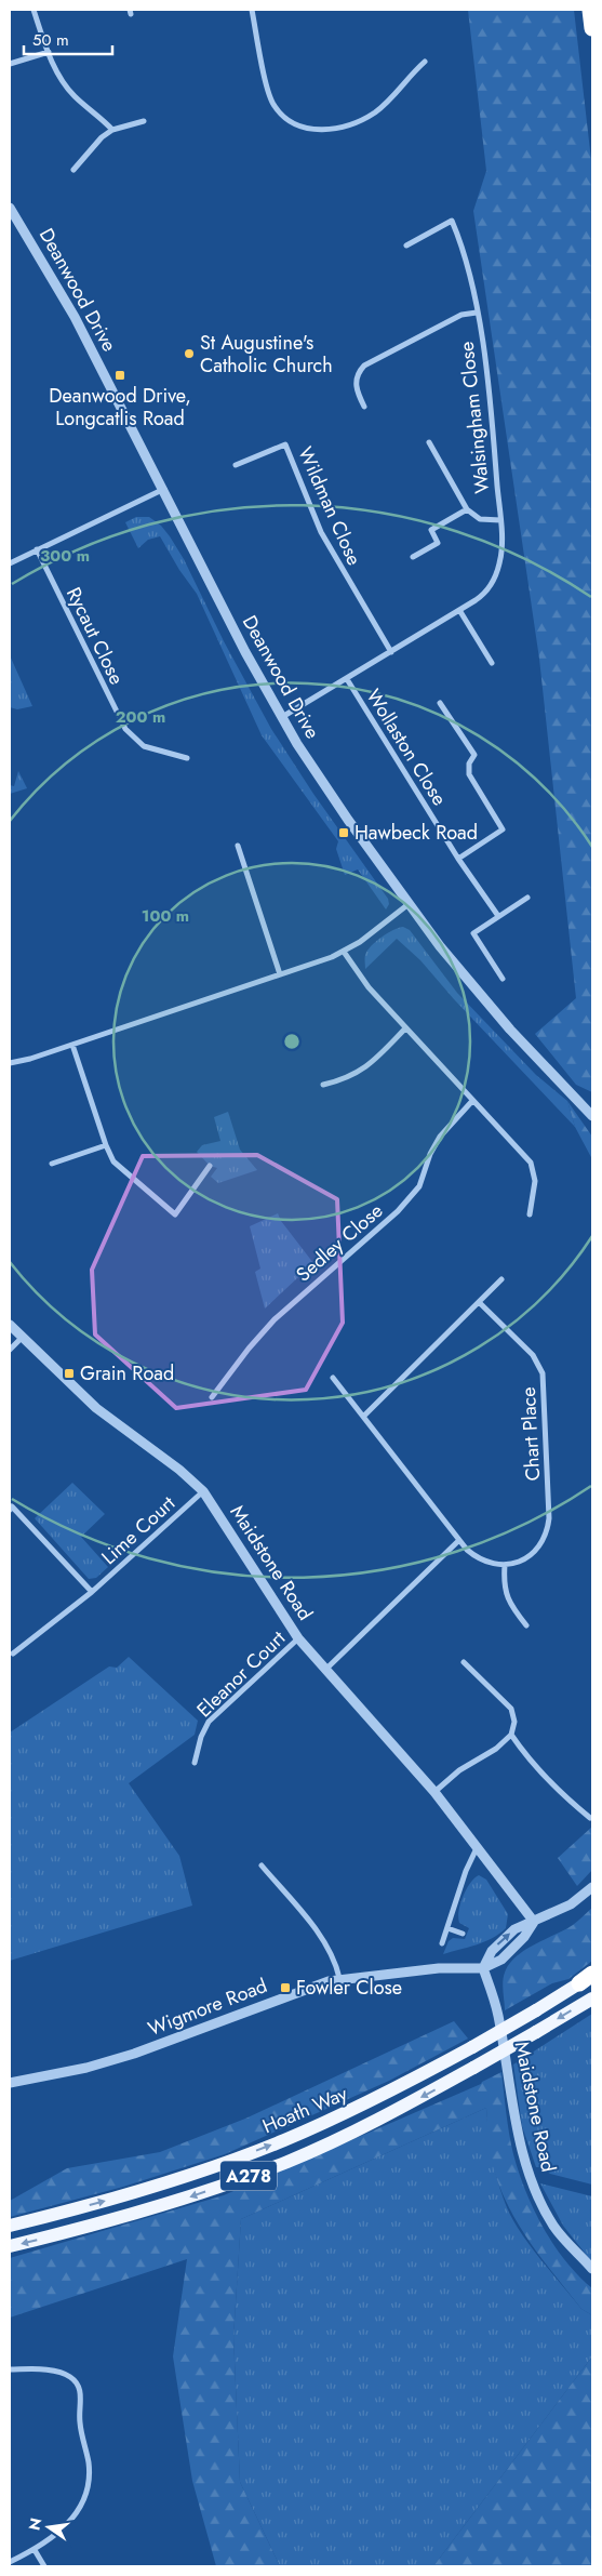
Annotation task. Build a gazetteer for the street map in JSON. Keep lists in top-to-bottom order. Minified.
{"streets":{"main road":["Hoath Way","A278"],"street":["Deanwood Drive","Walsingham Close","Wildman Close","Rycaut Close","Wollaston Close","Sedley Close","Chart Place","Lime Court","Maidstone Road","Eleanor Court","Wigmore Road"]},"crossings":[["Deanwood Drive","Walsingham Close"],["Walsingham Close","Wildman Close"],["Walsingham Close","Wollaston Close"],["Lime Court","Maidstone Road"],["Maidstone Road","Eleanor Court"],["Maidstone Road","Wigmore Road"]],"places":{"other":["St Augustine's Catholic Church"],"transit":["Deanwood Drive, Longcatlis Road","Hawbeck Road","Grain Road","Fowler Close"]},"scale_bar":"50 m","north":"left","rings":["300 m","200 m","100 m"]}
